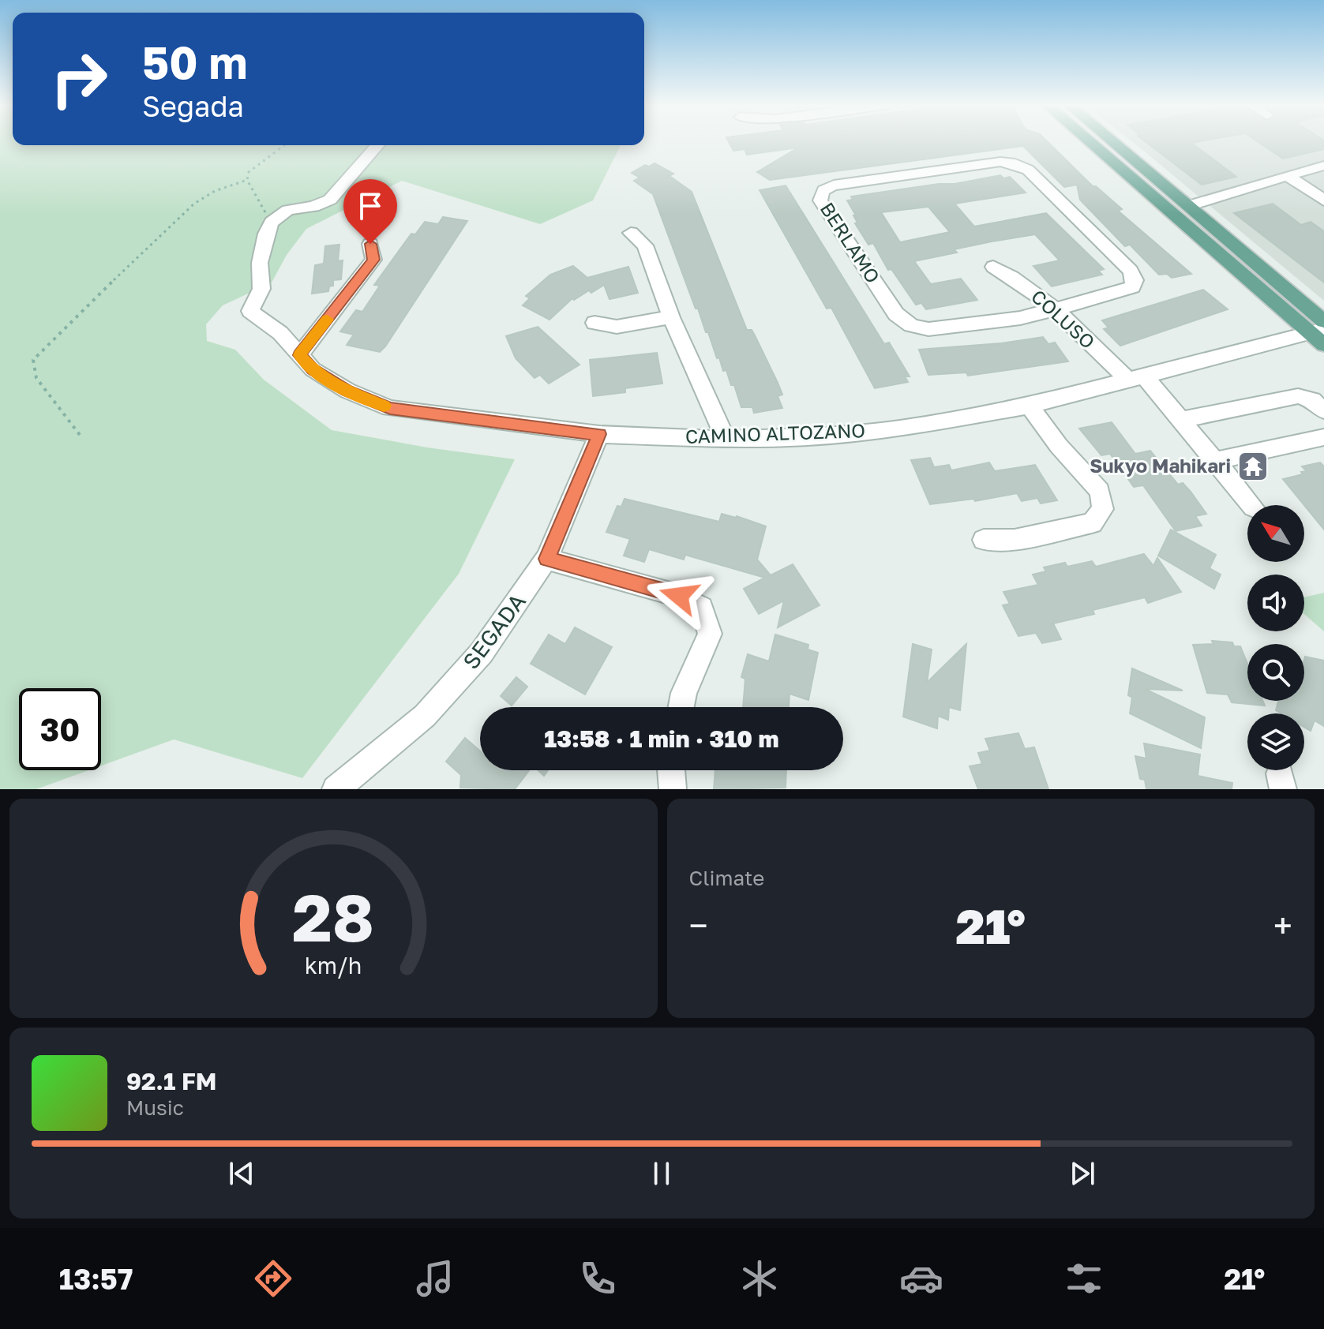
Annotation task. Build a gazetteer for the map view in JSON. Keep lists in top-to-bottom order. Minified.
{"streets":{"street":["BERLAMO","COLUSO","CAMINO ALTOZANO","SEGADA"]},"crossings":[["BERLAMO","COLUSO"],["COLUSO","CAMINO ALTOZANO"],["CAMINO ALTOZANO","SEGADA"]],"places":{"temple":["Sukyo Mahikari"]},"north":"top left","page":{"turn":["50 m","Segada"],"limit":"30","trip":"13:58 · 1 min · 310 m","tile":"Climate","heat":["−","21°","+"],"song":["92.1 FM","Music"],"tabs":["13:57","21°"],"gauge":["28","km/h"]}}
